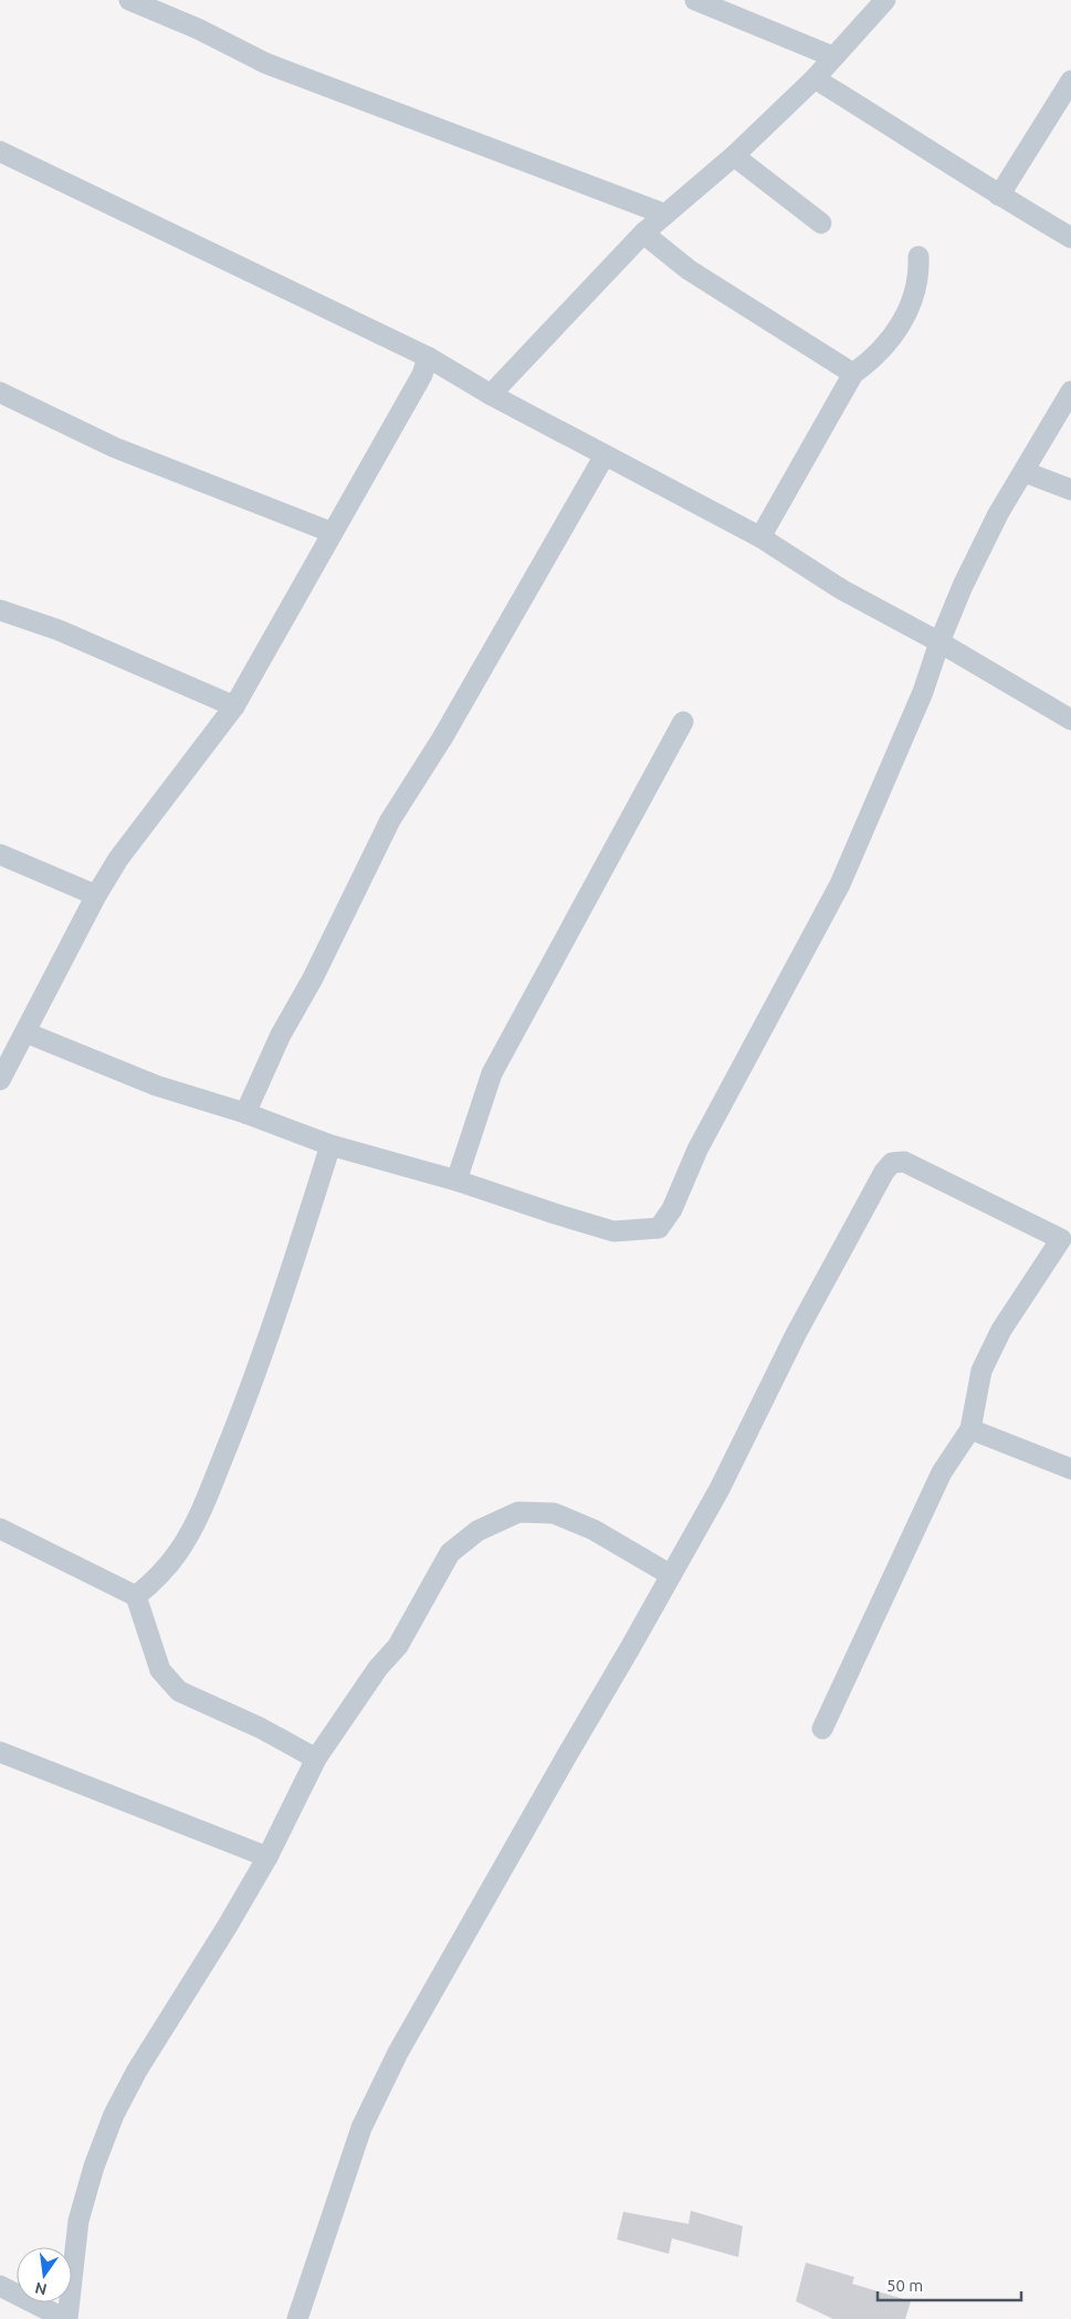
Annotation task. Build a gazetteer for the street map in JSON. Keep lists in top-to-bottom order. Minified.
{"scale_bar":"50 m","north":"bottom"}
